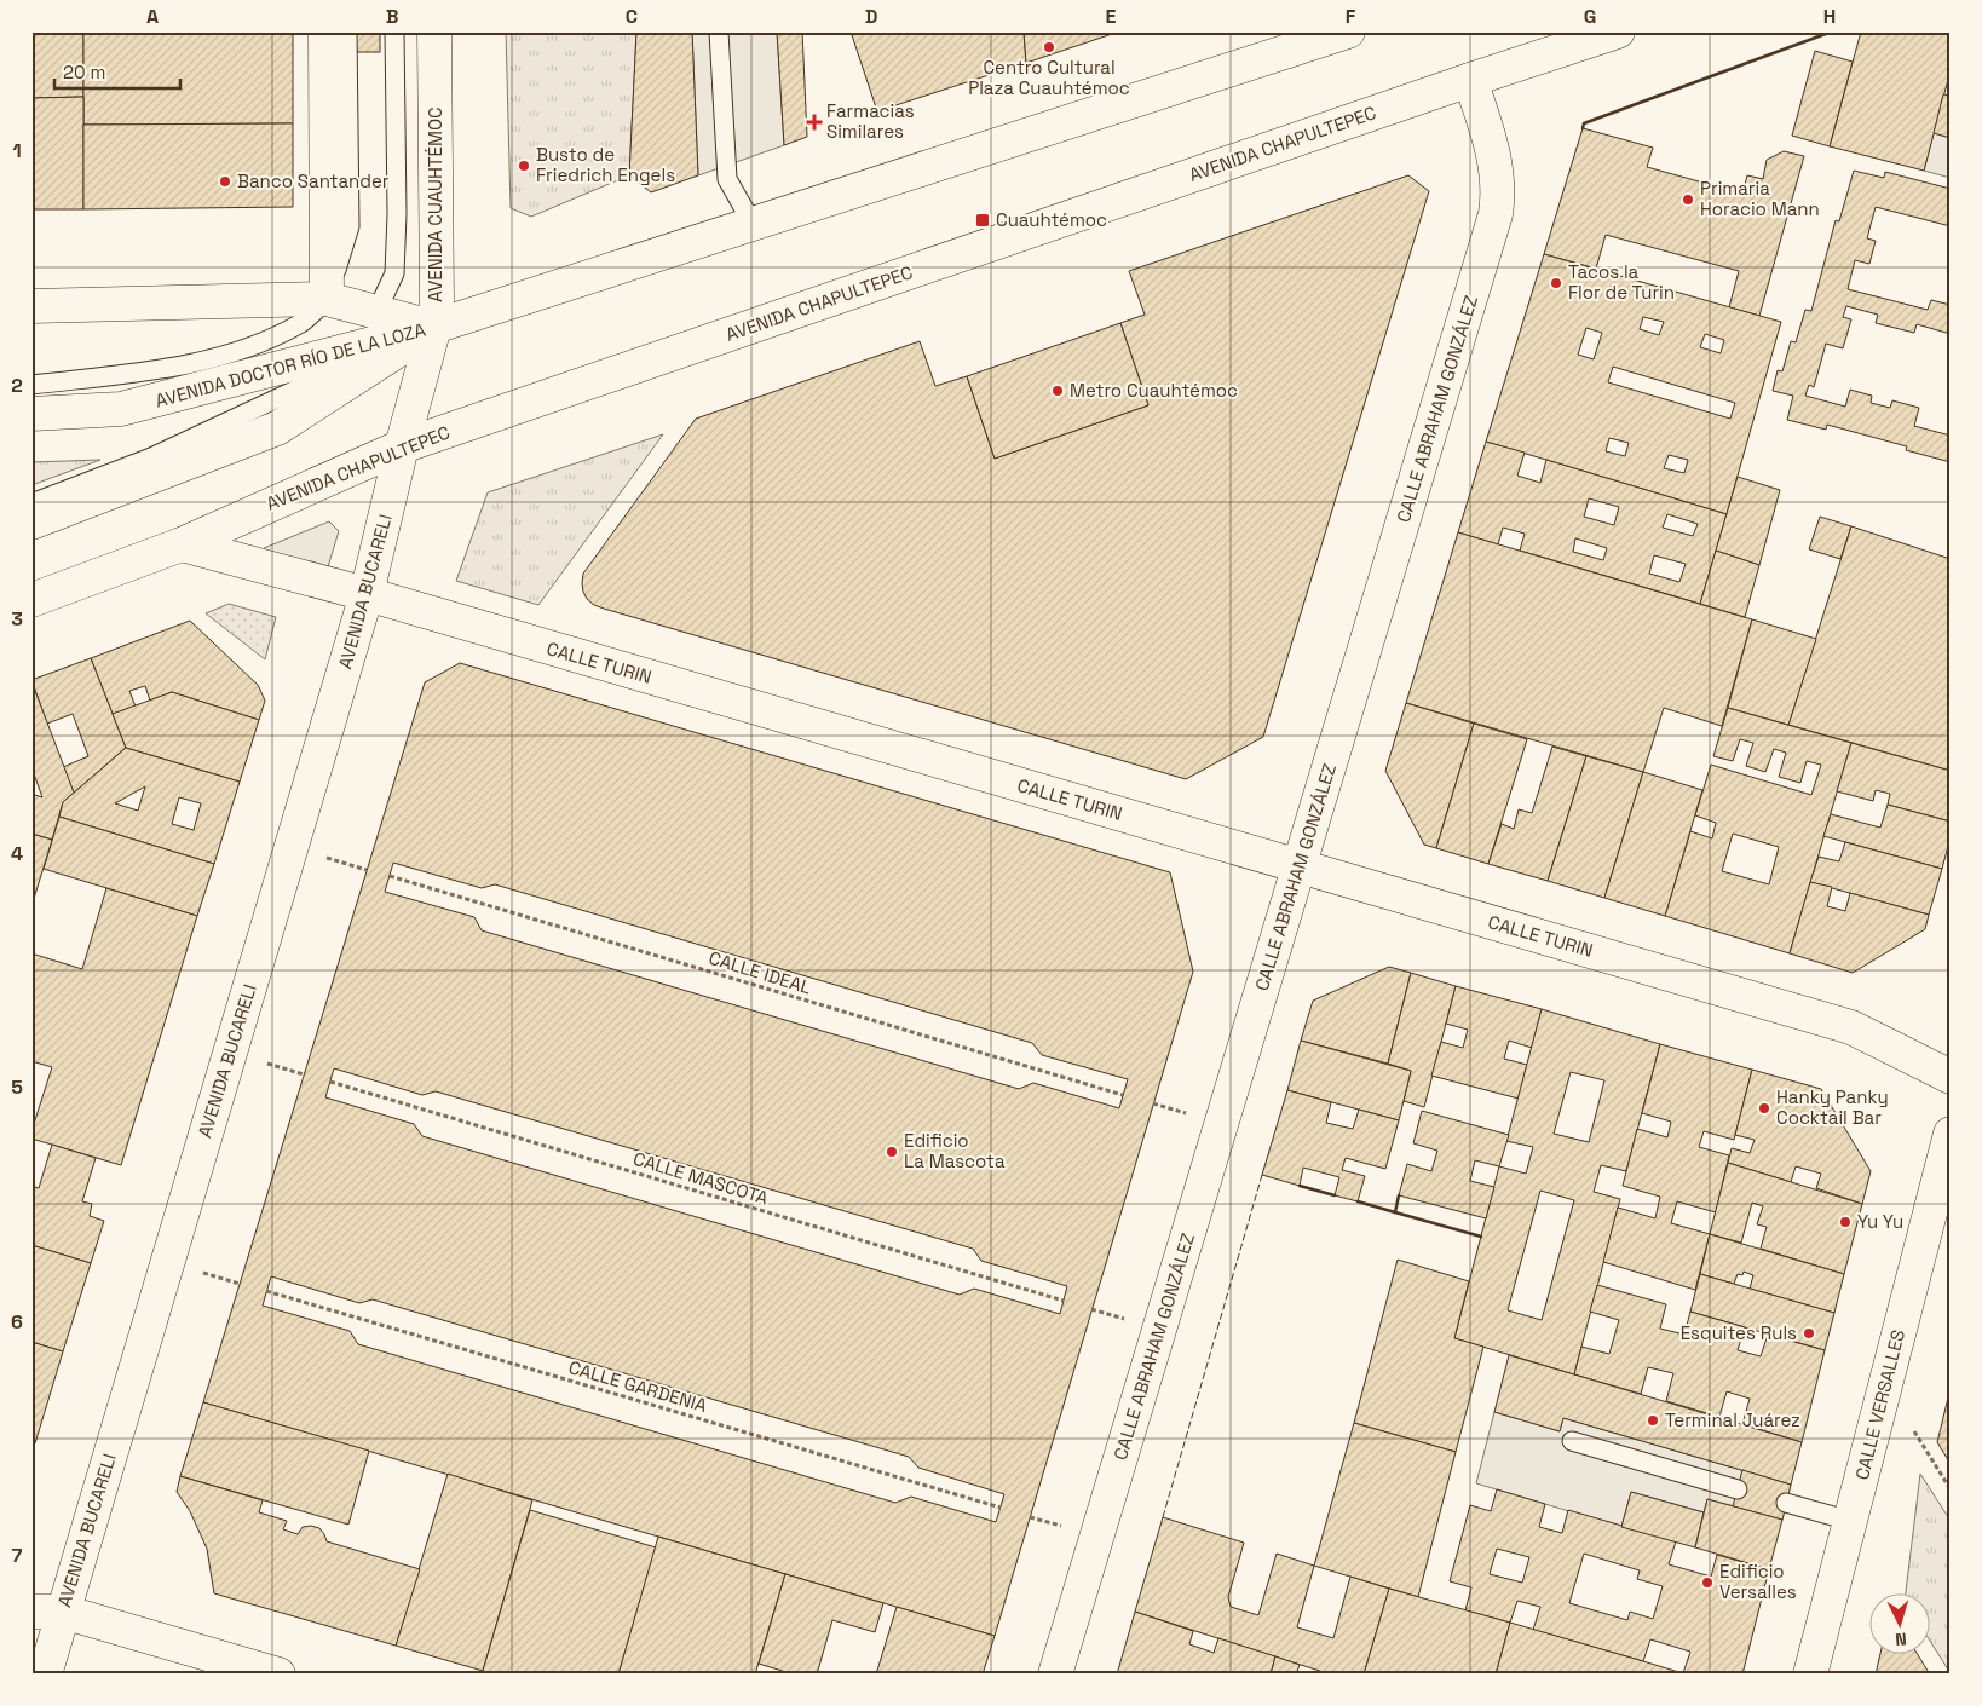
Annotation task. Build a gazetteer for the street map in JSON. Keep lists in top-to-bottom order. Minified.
{"streets":{"main road":["AVENIDA CHAPULTEPEC","AVENIDA CUAUHTÉMOC","AVENIDA DOCTOR RÍO DE LA LOZA","CALLE ABRAHAM GONZÁLEZ","AVENIDA BUCARELI","CALLE TURIN","CALLE VERSALLES"],"path":["CALLE IDEAL","CALLE MASCOTA","CALLE GARDENIA"]},"crossings":[["AVENIDA CHAPULTEPEC","AVENIDA CUAUHTÉMOC"],["AVENIDA CHAPULTEPEC","CALLE ABRAHAM GONZÁLEZ"],["AVENIDA CHAPULTEPEC","AVENIDA BUCARELI"],["AVENIDA CHAPULTEPEC","CALLE TURIN"],["AVENIDA CUAUHTÉMOC","AVENIDA DOCTOR RÍO DE LA LOZA"],["AVENIDA CUAUHTÉMOC","AVENIDA BUCARELI"],["CALLE ABRAHAM GONZÁLEZ","CALLE TURIN"],["AVENIDA BUCARELI","CALLE TURIN"]],"places":{"other":["Centro Cultural Plaza Cuauhtémoc","Busto de Friedrich Engels","Banco Santander","Primaria Horacio Mann","Tacos la Flor de Turin","Metro Cuauhtémoc","Hanky Panky Cocktail Bar","Edificio La Mascota","Yu Yu","Esquites Ruls","Terminal Juárez","Edificio Versalles"],"health":["Farmacias Similares"],"transit":["Cuauhtémoc"]},"scale_bar":"20 m","north":"bottom","grid":{"columns":["A","B","C","D","E","F","G","H"],"rows":["1","2","3","4","5","6","7"]}}
